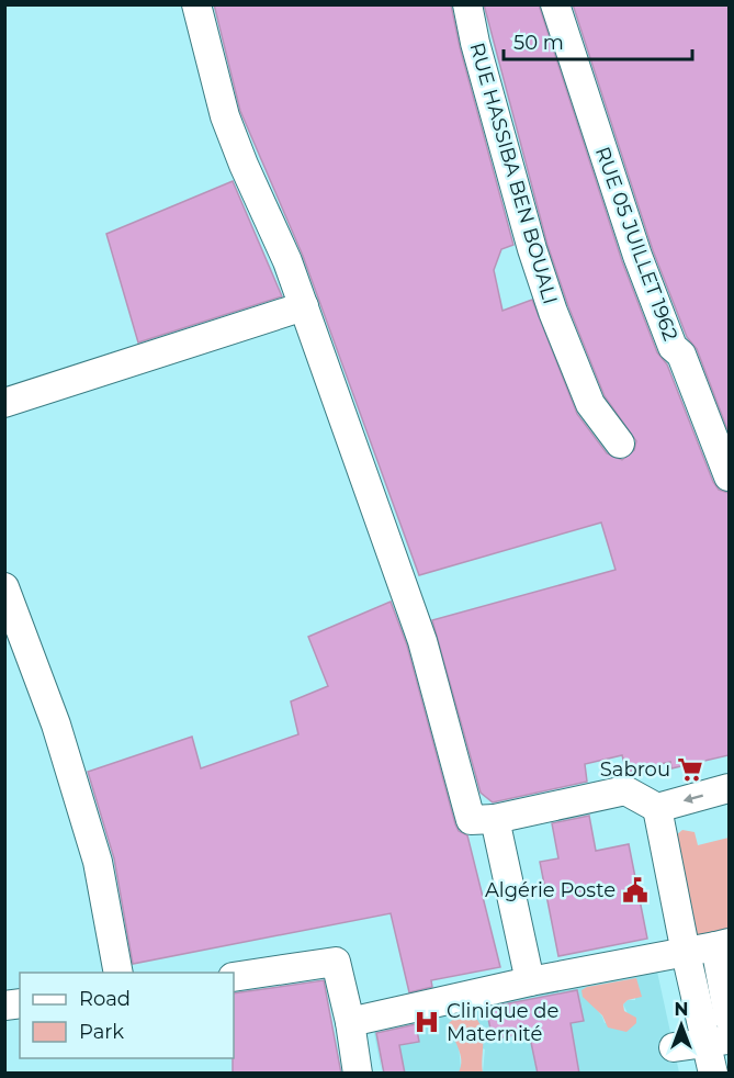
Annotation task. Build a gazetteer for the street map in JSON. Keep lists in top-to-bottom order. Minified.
{"streets":{"street":["RUE HASSIBA BEN BOUALI","RUE 05 JUILLET 1962"]},"places":{"supermarket":["Sabrou"],"public building":["Algérie Poste"],"hospital":["Clinique de Maternité"]},"legend":["Road","Park"],"scale_bar":"50 m","north":"top"}
